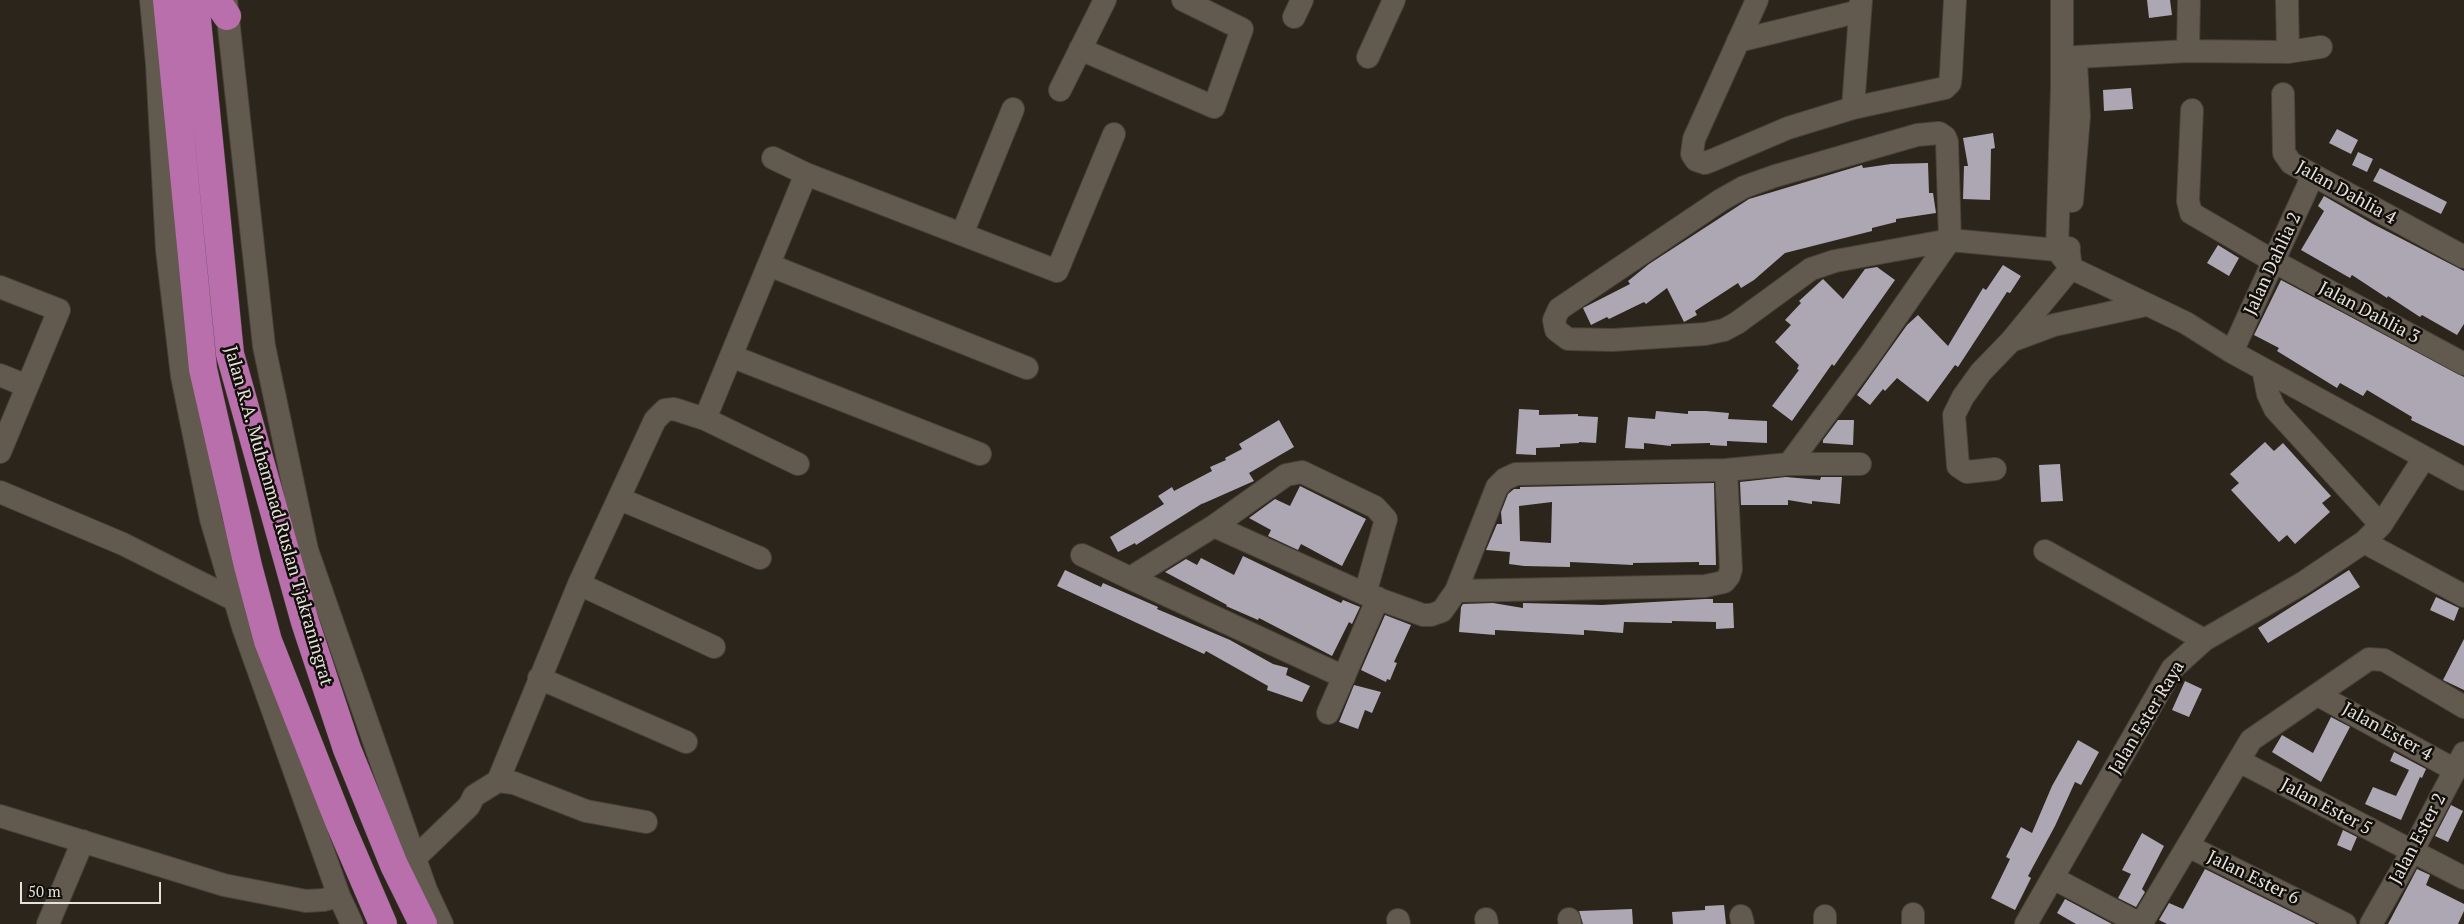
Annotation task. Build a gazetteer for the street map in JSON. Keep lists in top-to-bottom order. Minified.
{"streets":{"highway":["Jalan R.A. Muhammad Ruslan Tjakraningrat"],"street":["Jalan Dahlia 4","Jalan Dahlia 2","Jalan Dahlia 3","Jalan Ester Raya","Jalan Ester 4","Jalan Ester 5","Jalan Ester 2","Jalan Ester 6"]},"crossings":[["Jalan Dahlia 4","Jalan Dahlia 2"],["Jalan Dahlia 2","Jalan Dahlia 3"],["Jalan Ester 4","Jalan Ester 2"],["Jalan Ester 5","Jalan Ester 2"]],"scale_bar":"50 m"}
